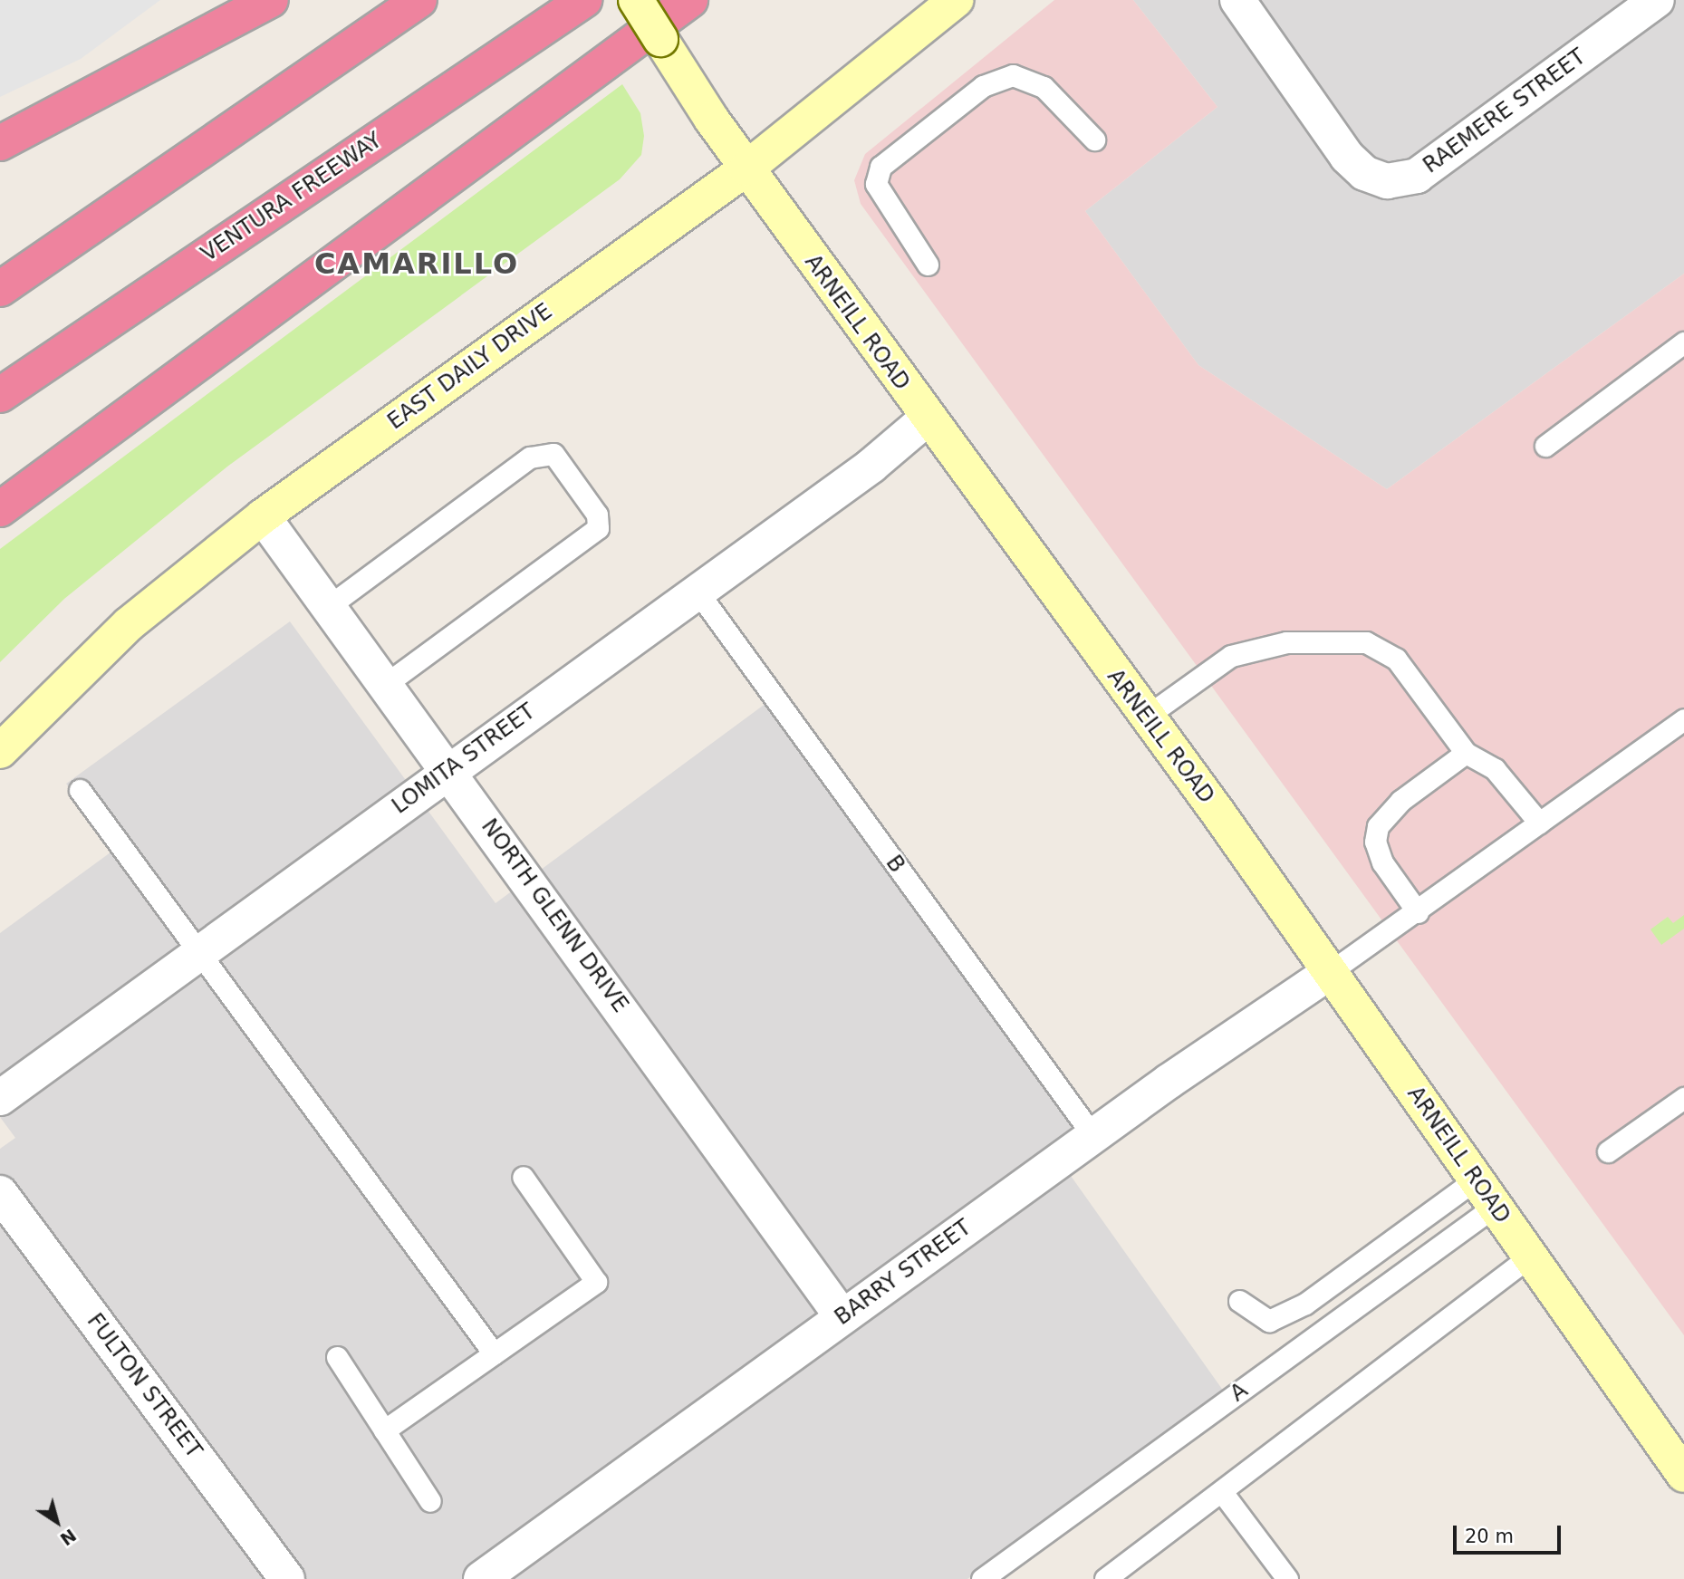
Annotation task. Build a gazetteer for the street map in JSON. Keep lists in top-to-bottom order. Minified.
{"streets":{"highway":["VENTURA FREEWAY"],"main road":["ARNEILL ROAD","EAST DAILY DRIVE"],"street":["RAEMERE STREET","LOMITA STREET","NORTH GLENN DRIVE","BARRY STREET","FULTON STREET"],"lane":["B","A"]},"crossings":[["ARNEILL ROAD","EAST DAILY DRIVE"],["ARNEILL ROAD","LOMITA STREET"],["ARNEILL ROAD","BARRY STREET"],["ARNEILL ROAD","A"],["EAST DAILY DRIVE","NORTH GLENN DRIVE"],["LOMITA STREET","B"],["LOMITA STREET","NORTH GLENN DRIVE"],["B","BARRY STREET"],["NORTH GLENN DRIVE","BARRY STREET"]],"districts":["CAMARILLO"],"scale_bar":"20 m","north":"bottom right"}
